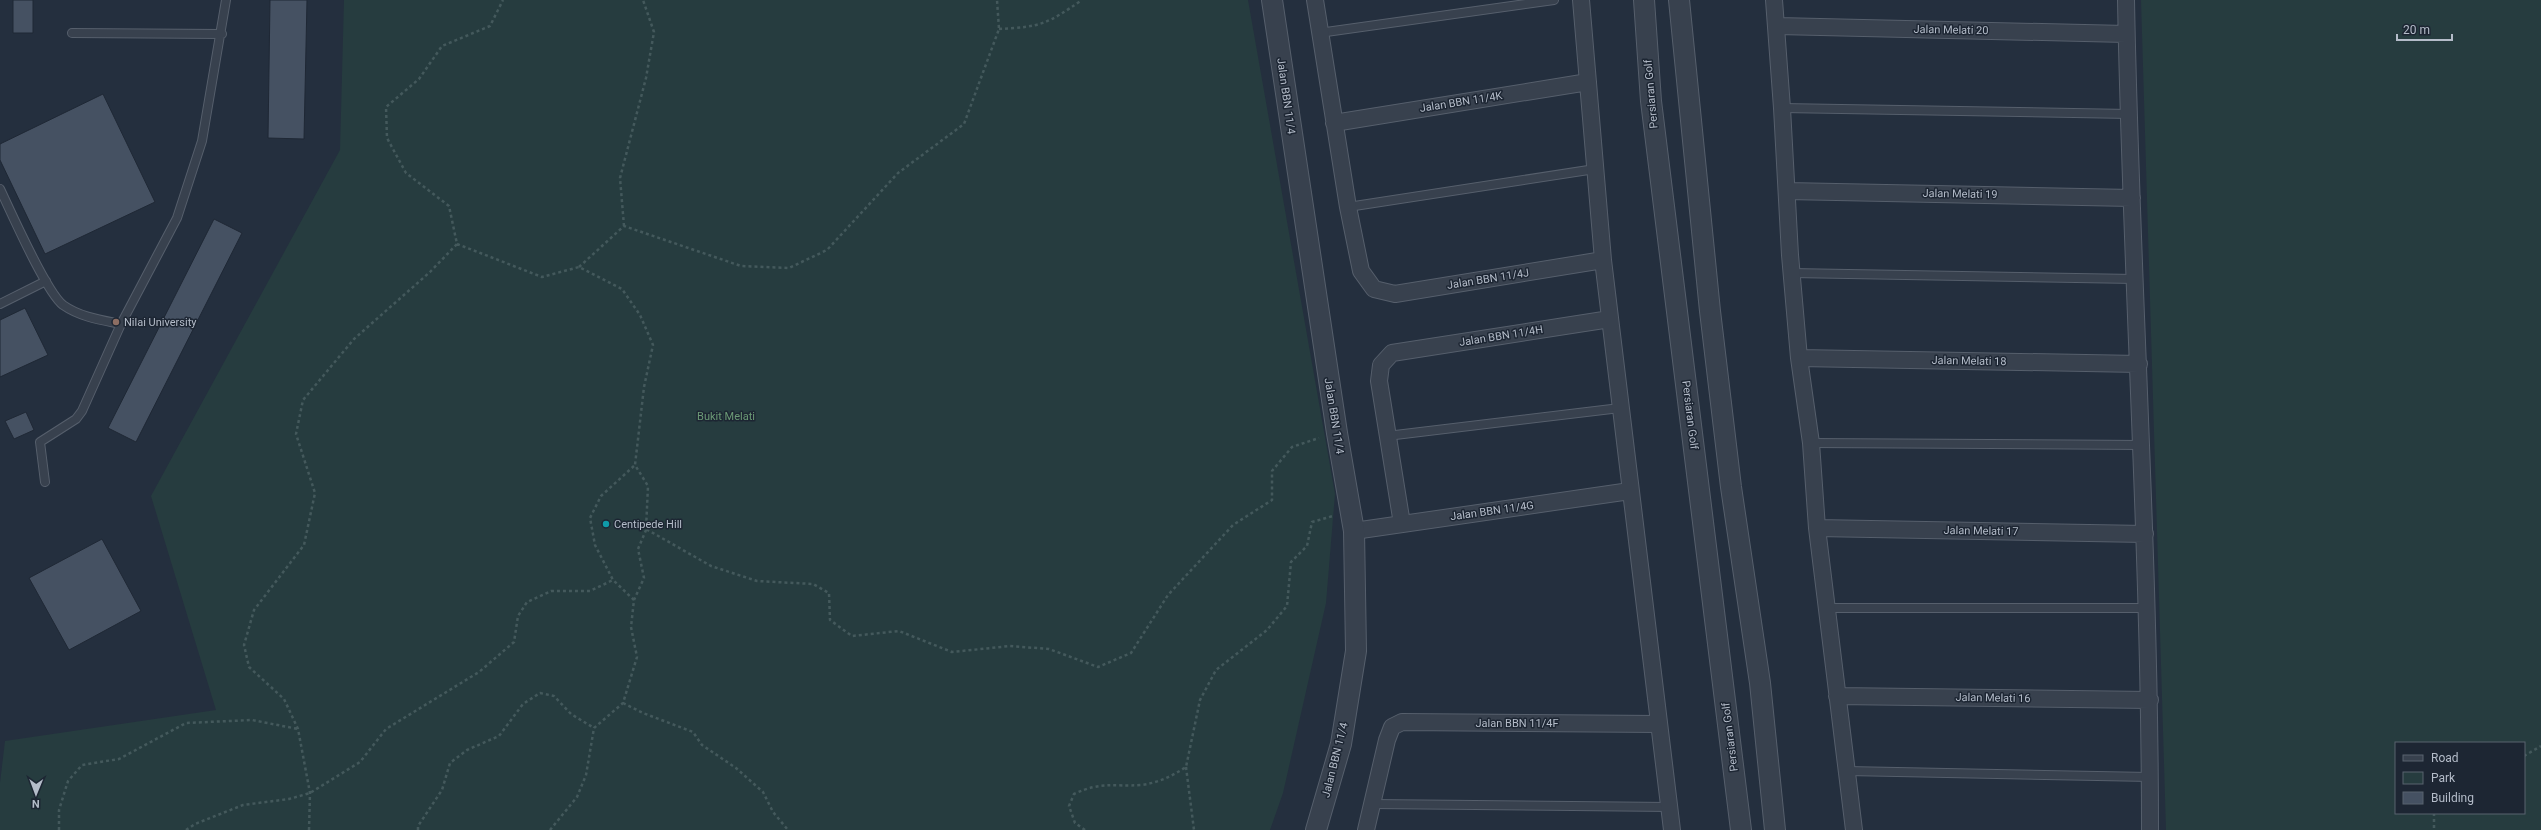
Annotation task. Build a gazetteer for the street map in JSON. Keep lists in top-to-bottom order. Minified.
{"streets":{"street":["Jalan Melati 20","Persiaran Golf","Jalan BBN 11/4","Jalan BBN 11/4K","Jalan Melati 19","Jalan BBN 11/4J","Jalan BBN 11/4H","Jalan Melati 18","Jalan BBN 11/4G","Jalan Melati 17","Jalan Melati 16","Jalan BBN 11/4F"]},"crossings":[["Jalan BBN 11/4","Jalan BBN 11/4G"]],"parks":["Bukit Melati"],"places":["Nilai University","Centipede Hill"],"legend":["Road","Park","Building"],"scale_bar":"20 m","north":"bottom"}
